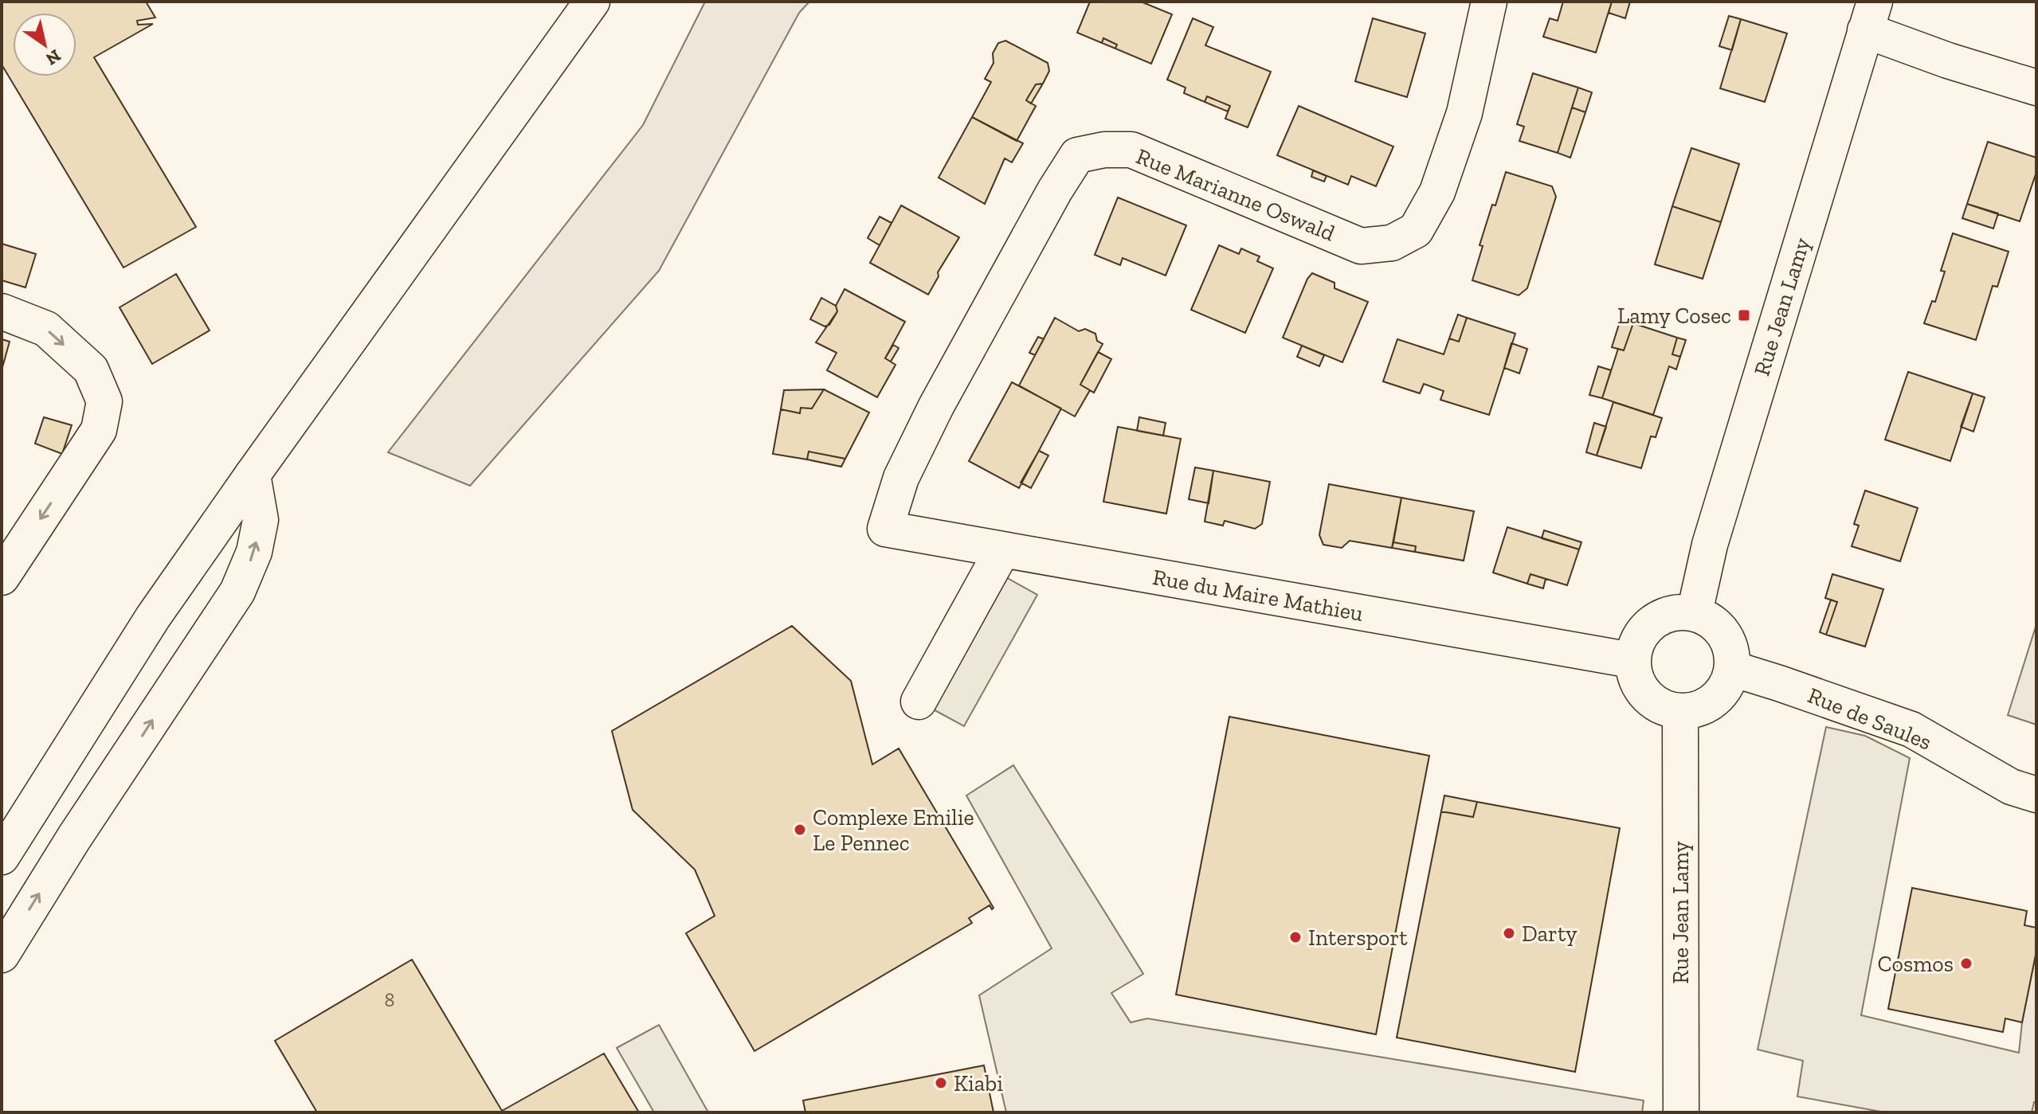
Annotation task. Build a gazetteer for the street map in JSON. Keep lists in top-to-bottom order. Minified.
{"streets":{"street":["Rue Marianne Oswald","Rue Jean Lamy","Rue du Maire Mathieu","Rue de Saules"]},"crossings":[["Rue Marianne Oswald","Rue du Maire Mathieu"],["Rue Jean Lamy","Rue du Maire Mathieu"],["Rue Jean Lamy","Rue de Saules"],["Rue du Maire Mathieu","Rue de Saules"]],"places":{"transit":["Lamy Cosec"],"other":["Complexe Emilie Le Pennec","Darty","Intersport","Cosmos","Kiabi"]},"house_numbers":["8"],"north":"bottom right"}
